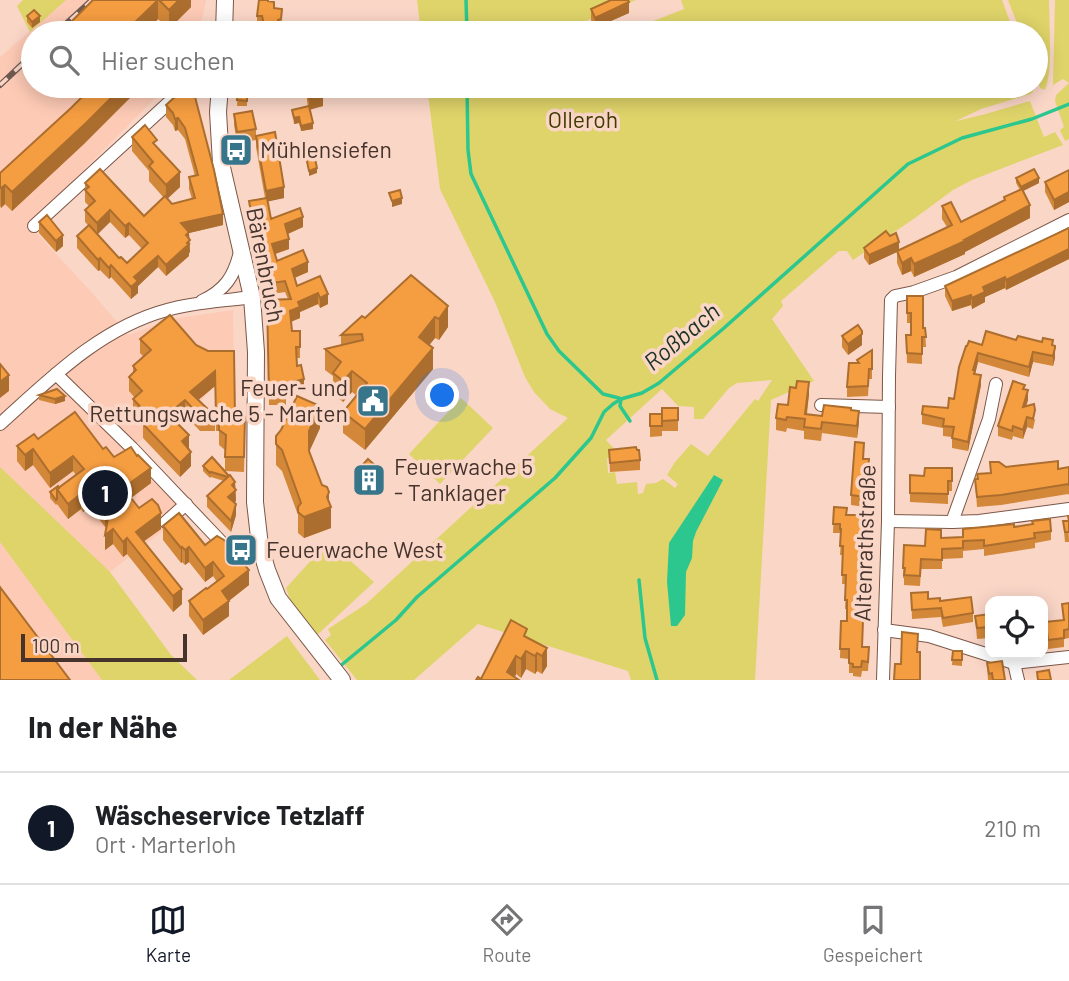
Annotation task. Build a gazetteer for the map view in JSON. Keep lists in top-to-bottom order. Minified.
{"streets":{"main road":["Bärenbruch"],"street":["Altenrathstraße"]},"water":["Roßbach"],"parks":["Olleroh"],"places":{"bus stop":["Mühlensiefen","Feuerwache West"],"public building":["Feuer- und Rettungswache 5 - Marten"],"building":["Feuerwache 5 - Tanklager"]},"scale_bar":"100 m","page":{"search":"Hier suchen","pins":"1","scale":"100 m","heading":"In der Nähe","list":[{"mark":"1","name":"Wäscheservice Tetzlaff","note":"Ort · Marterloh","value":"210 m"}],"nav":["Karte","Route","Gespeichert"]}}
